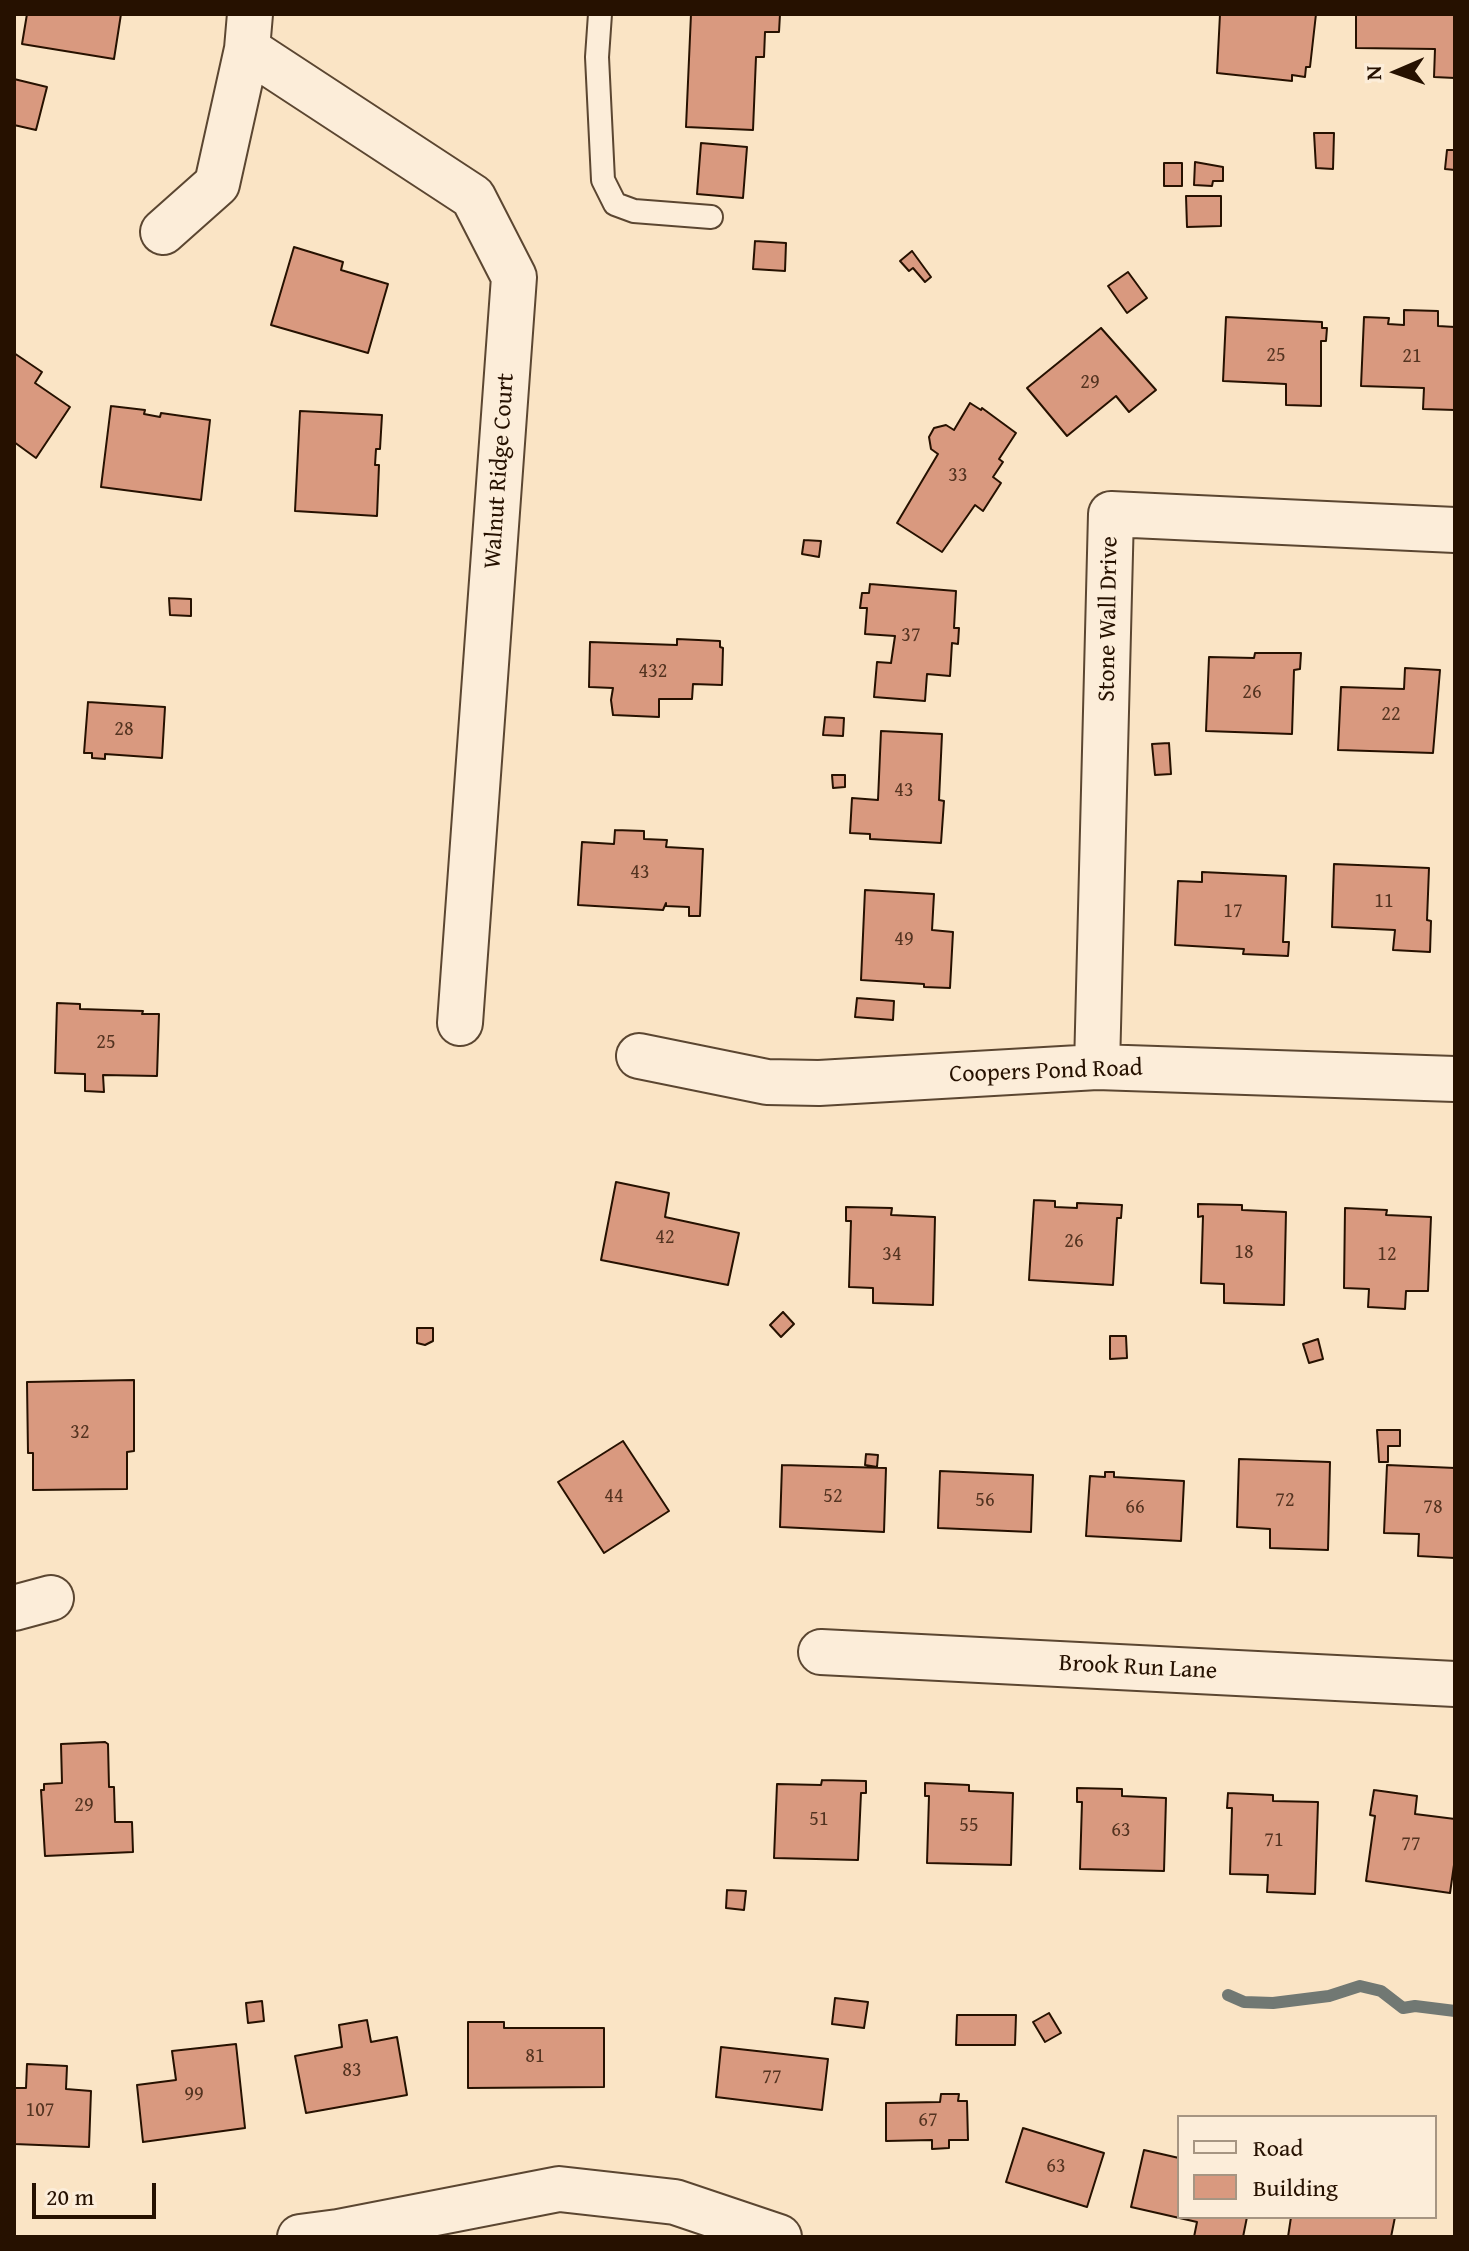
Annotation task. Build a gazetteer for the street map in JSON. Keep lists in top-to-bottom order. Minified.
{"streets":{"street":["Walnut Ridge Court","Stone Wall Drive","Coopers Pond Road","Brook Run Lane"]},"crossings":[["Stone Wall Drive","Coopers Pond Road"]],"house_numbers":["25","21","29","33","37","432","26","22","28","43","43","11","17","49","25","42","26","18","34","12","32","44","52","56","72","66","78","29","51","55","63","71","77","81","83","77","99","107","67","63"],"legend":["Road","Building"],"scale_bar":"20 m","north":"left"}
